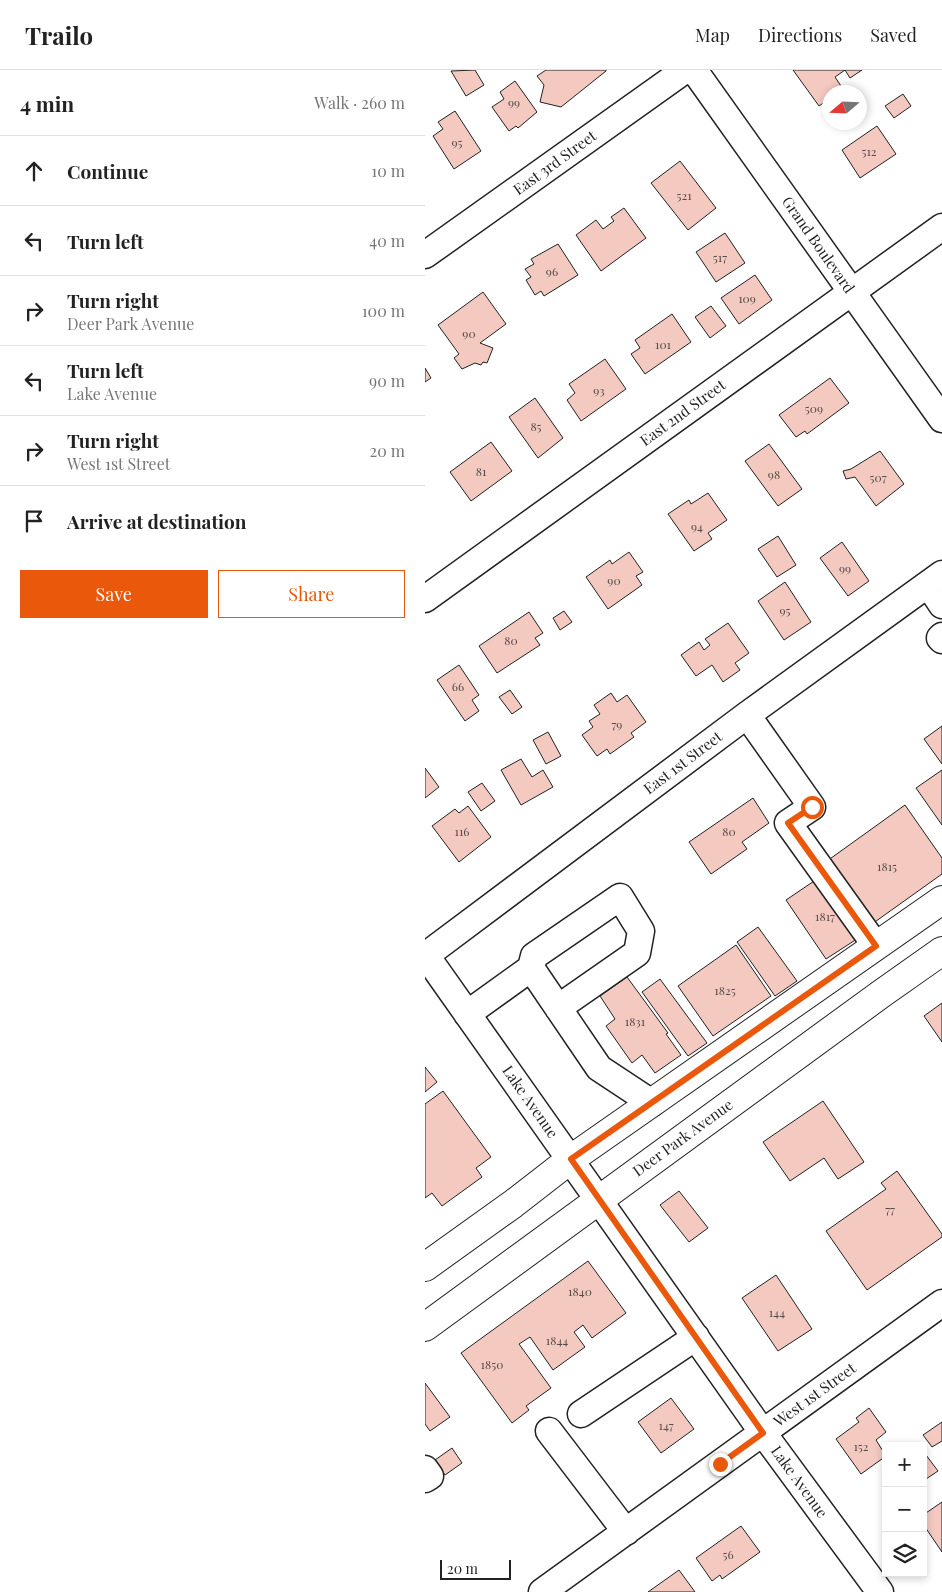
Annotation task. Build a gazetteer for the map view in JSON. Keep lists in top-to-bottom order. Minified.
{"streets":{"main road":["Deer Park Avenue"],"street":["East 3rd Street","Grand Boulevard","East 2nd Street","East 1st Street","Lake Avenue","West 1st Street"]},"crossings":[["Grand Boulevard","East 2nd Street"],["East 1st Street","Lake Avenue"],["Lake Avenue","Deer Park Avenue"],["Lake Avenue","West 1st Street"]],"house_numbers":["99","95","512","521","517","96","109","90","101","93","509","85","81","98","507","94","99","90","95","80","66","79","116","80","1815","1817","1825","1831","77","1840","144","1844","1850","147","152","56"],"scale_bar":"20 m","north":"left","page":{"header":"Trailo","nav":["Map","Directions","Saved"],"heading":["4 min","Walk · 260 m"],"list":[["Continue","10 m"],["Turn left","40 m"],["Turn right","Deer Park Avenue","100 m"],["Turn left","Lake Avenue","90 m"],["Turn right","West 1st Street","20 m"],"Arrive at destination"],"buttons":["Save","Share"],"map_buttons":["+","−"],"scale":"20 m"}}
